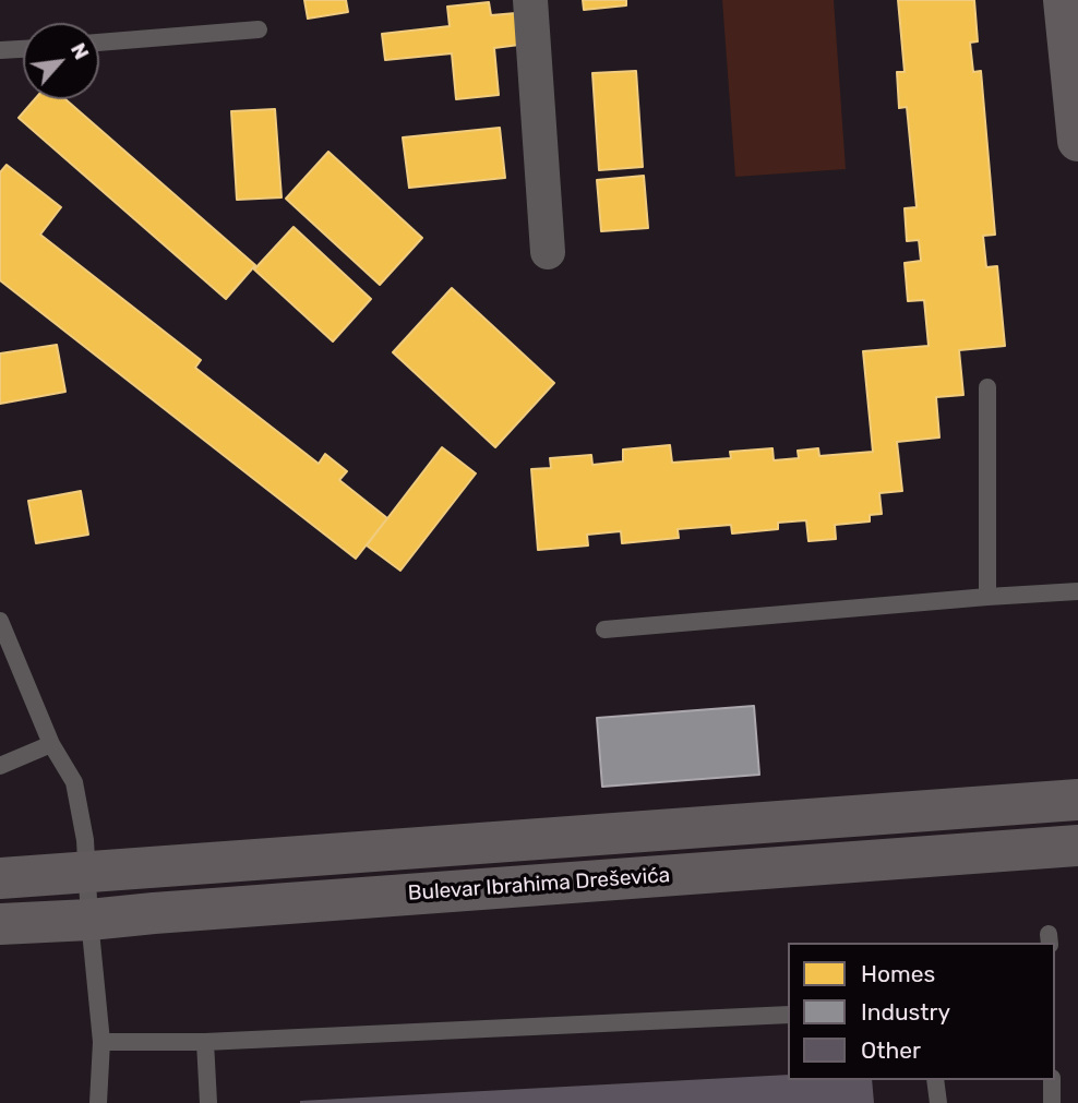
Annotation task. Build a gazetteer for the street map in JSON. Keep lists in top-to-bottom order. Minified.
{"streets":{"street":["Bulevar Ibrahima Dreševića"]},"legend":["Homes","Industry","Other"],"north":"top right"}
